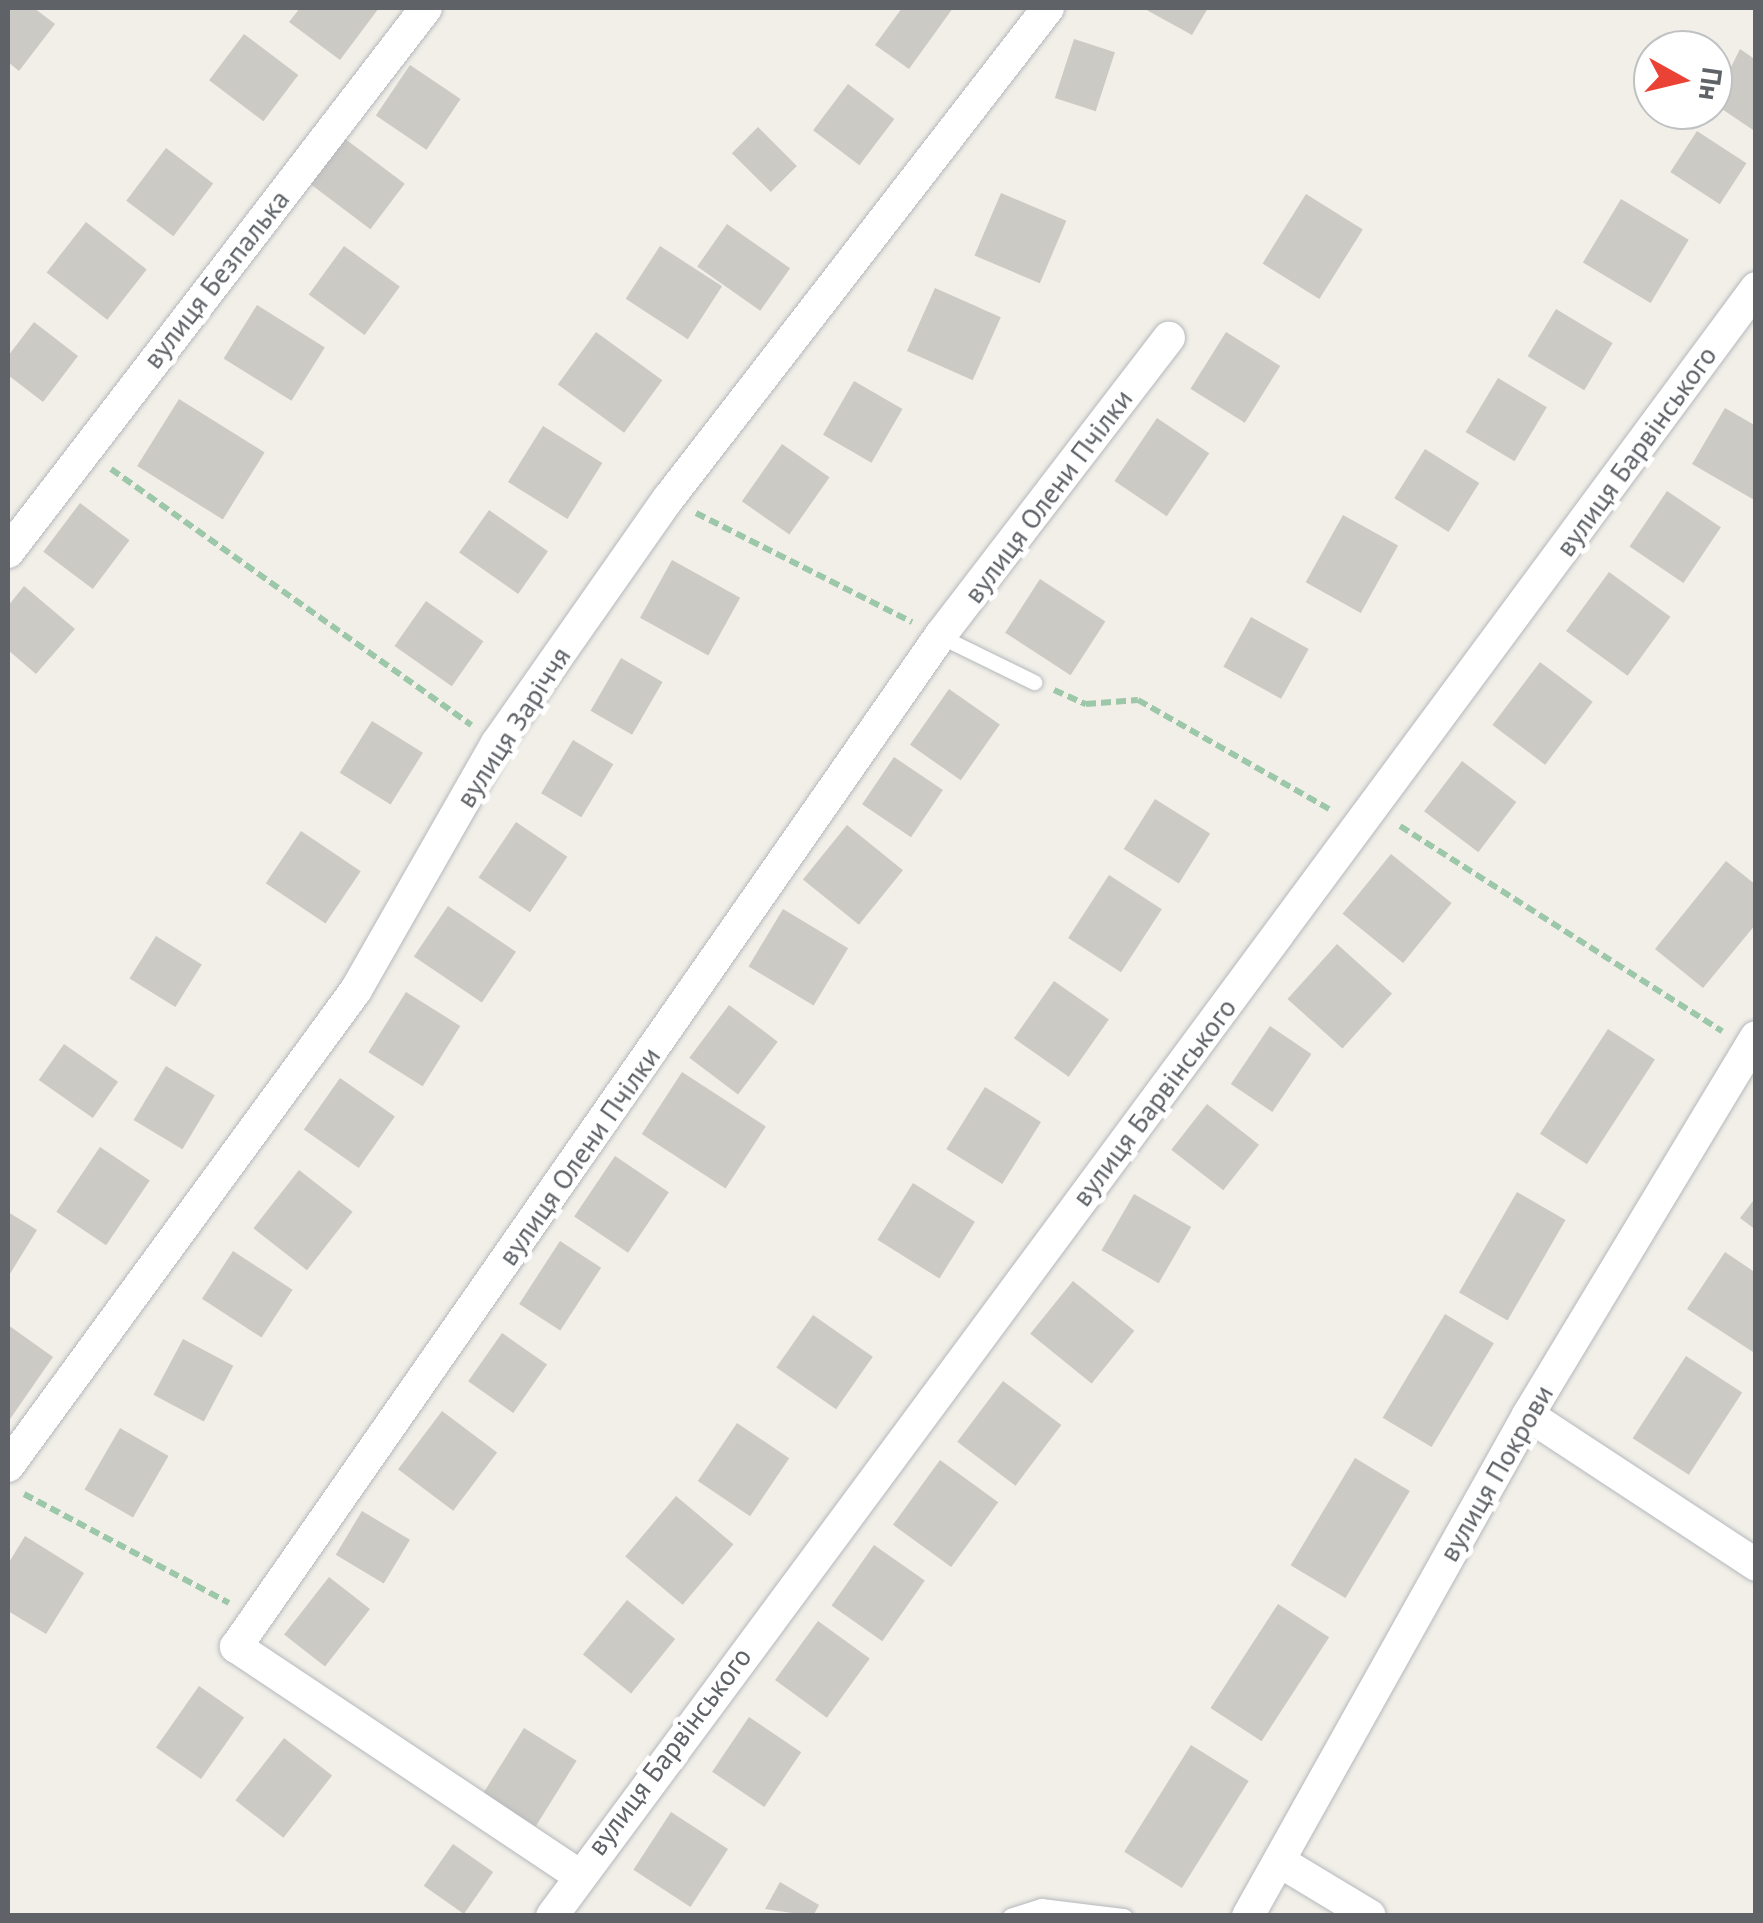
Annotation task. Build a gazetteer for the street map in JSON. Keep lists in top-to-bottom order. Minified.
{"streets":{"street":["вулиця Безпалька","вулиця Барвінського","вулиця Олени Пчілки","вулиця Заріччя","вулиця Покрови"]},"crossings":[["вулиця Барвінського","вулиця Олени Пчілки"]],"north":"right"}
